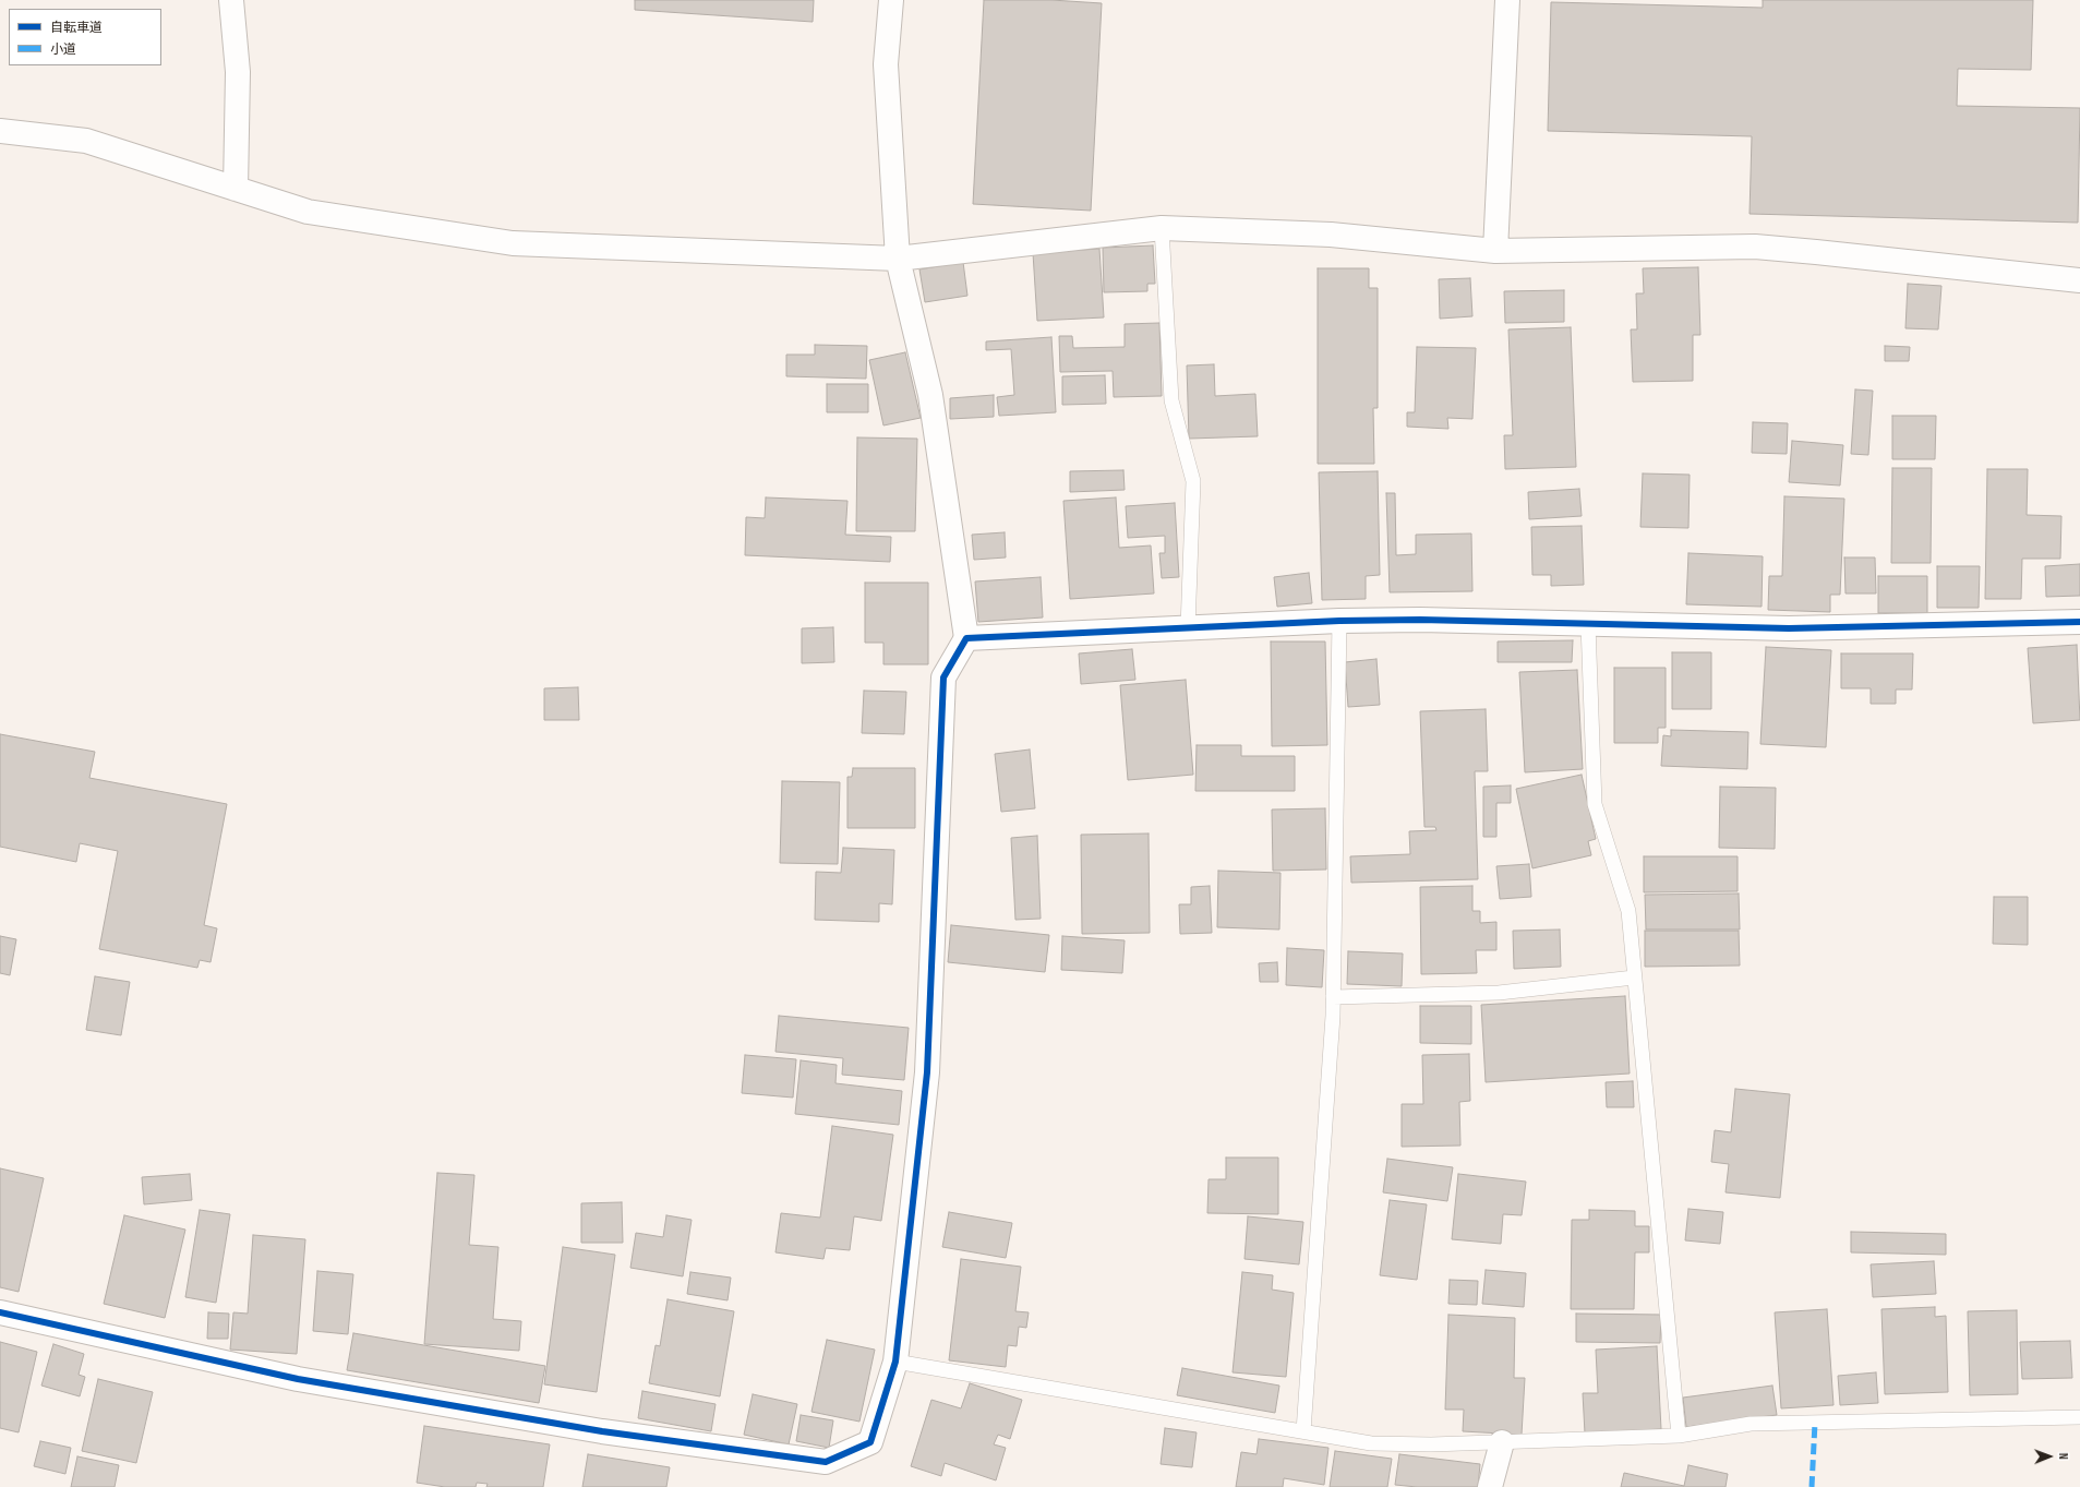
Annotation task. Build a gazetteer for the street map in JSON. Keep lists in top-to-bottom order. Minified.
{"legend":["自転車道","小道"],"north":"right"}
